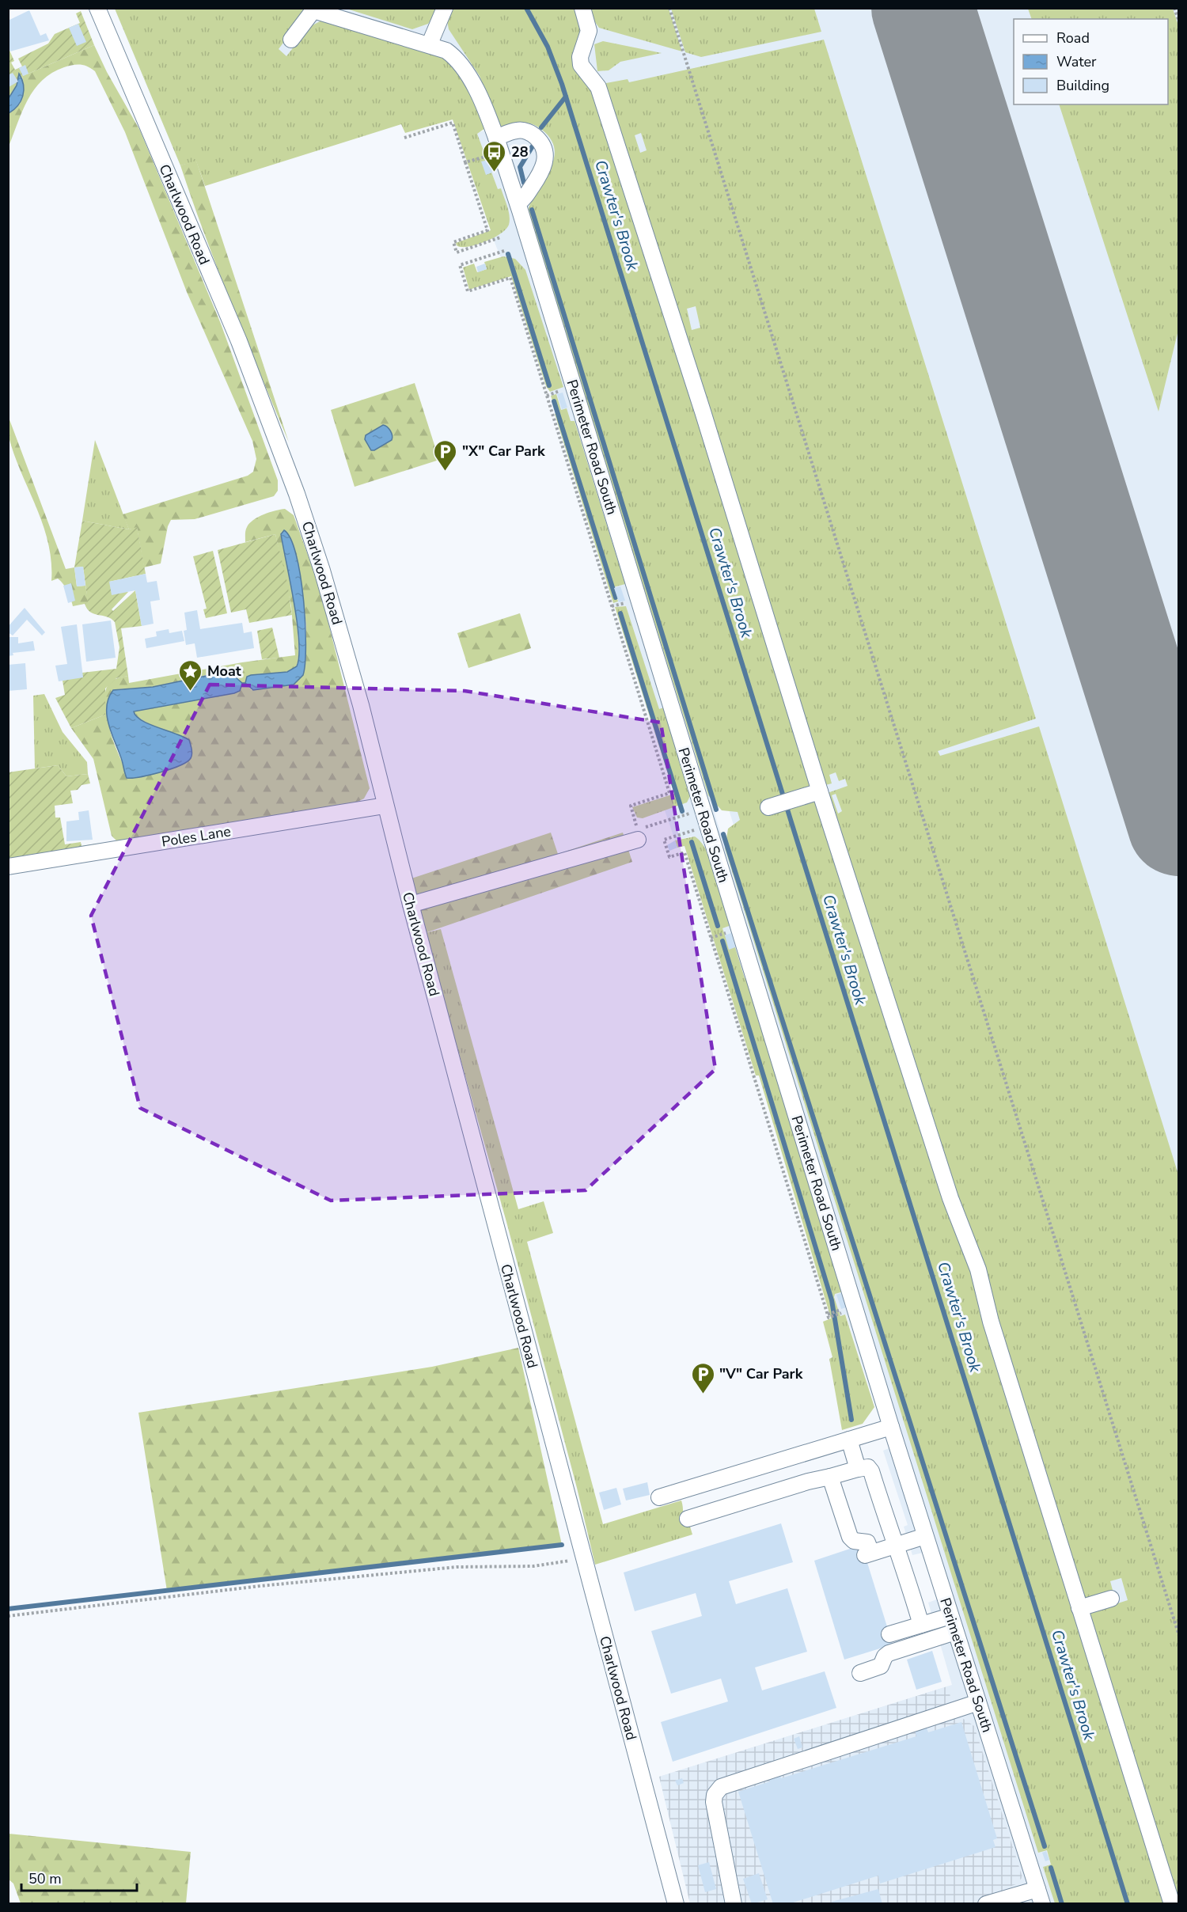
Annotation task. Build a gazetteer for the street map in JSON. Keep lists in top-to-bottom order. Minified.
{"streets":{"street":["Charlwood Road","Perimeter Road South","Poles Lane"]},"crossings":[["Charlwood Road","Poles Lane"]],"water":["Crawter's Brook"],"places":{"bus stop":["28"],"parking":["\"X\" Car Park","\"V\" Car Park"],"place":["Moat"]},"legend":["Road","Water","Building"],"scale_bar":"50 m"}
